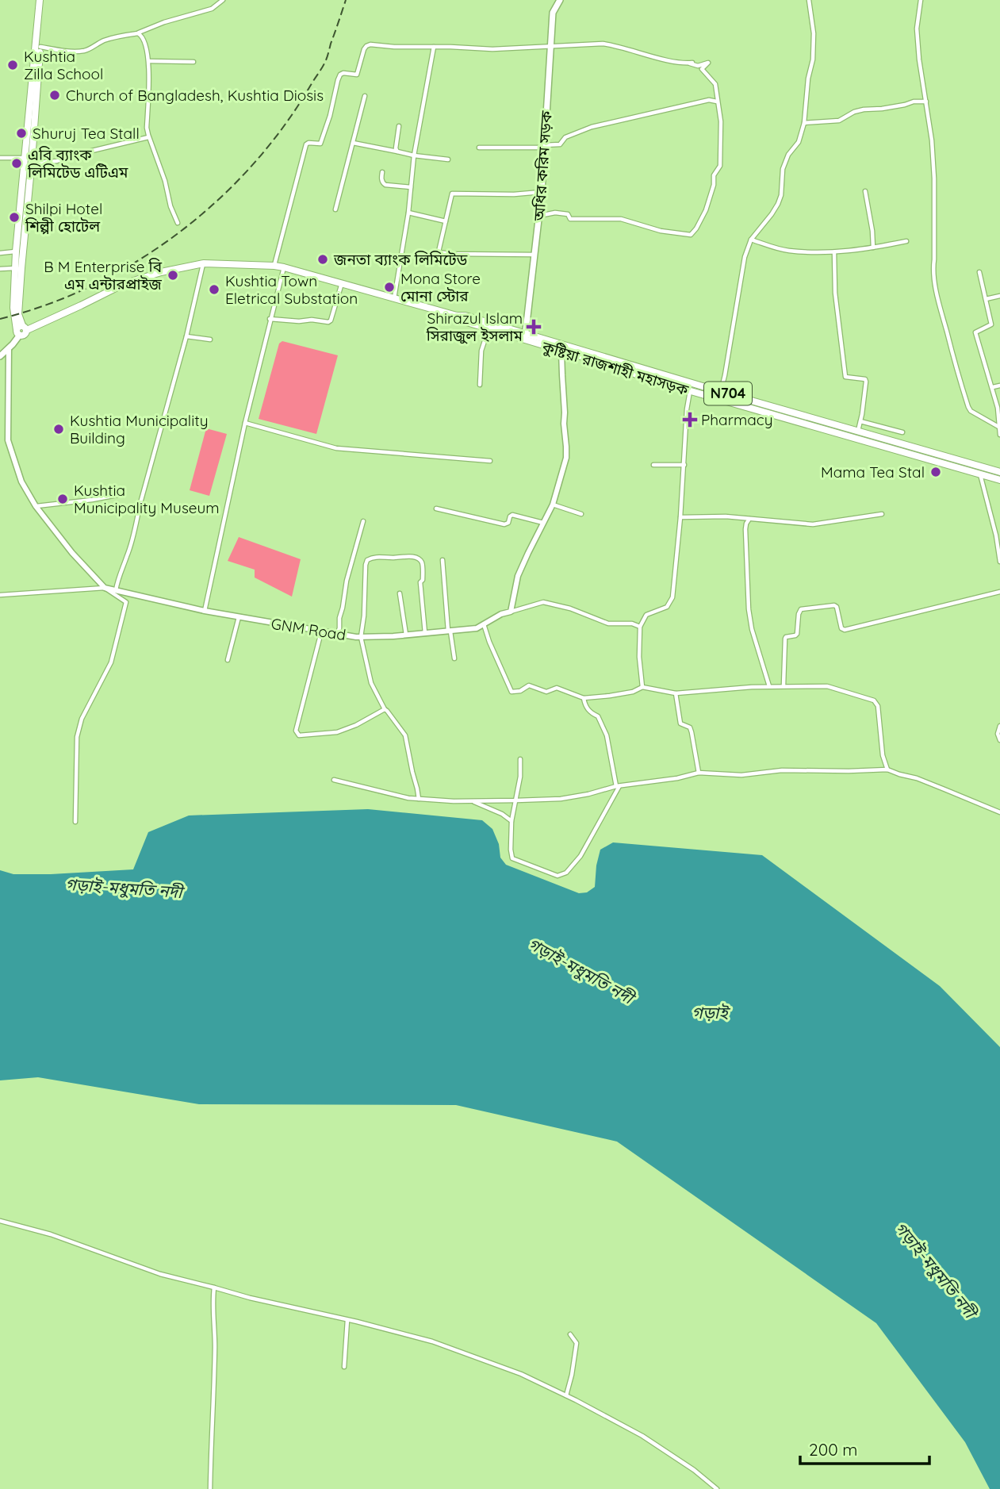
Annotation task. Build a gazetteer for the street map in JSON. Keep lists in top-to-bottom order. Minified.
{"streets":{"highway":["কুষ্টিয়া রাজশাহী মহাসড়ক","N704"],"main road":["অধির করিম সড়ক"],"street":["GNM Road"]},"crossings":[["অধির করিম সড়ক","কুষ্টিয়া রাজশাহী মহাসড়ক"]],"water":["গড়াই-মধুমতি নদী","গড়াই"],"places":{"other":["Kushtia Zilla School","Church of Bangladesh, Kushtia Diosis","Shuruj Tea Stall","এবি ব্যাংক লিমিটেড এটিএম","Shilpi Hotel শিল্পী হোটেল","জনতা ব্যাংক লিমিটেড","B M Enterprise বি এম এন্টারপ্রাইজ","Mona Store মোনা স্টোর","Kushtia Town Eletrical Substation","Kushtia Municipality Building","Mama Tea Stal","Kushtia Municipality Museum"],"health":["Shirazul Islam সিরাজুল ইসলাম","Pharmacy"]},"scale_bar":"200 m"}
